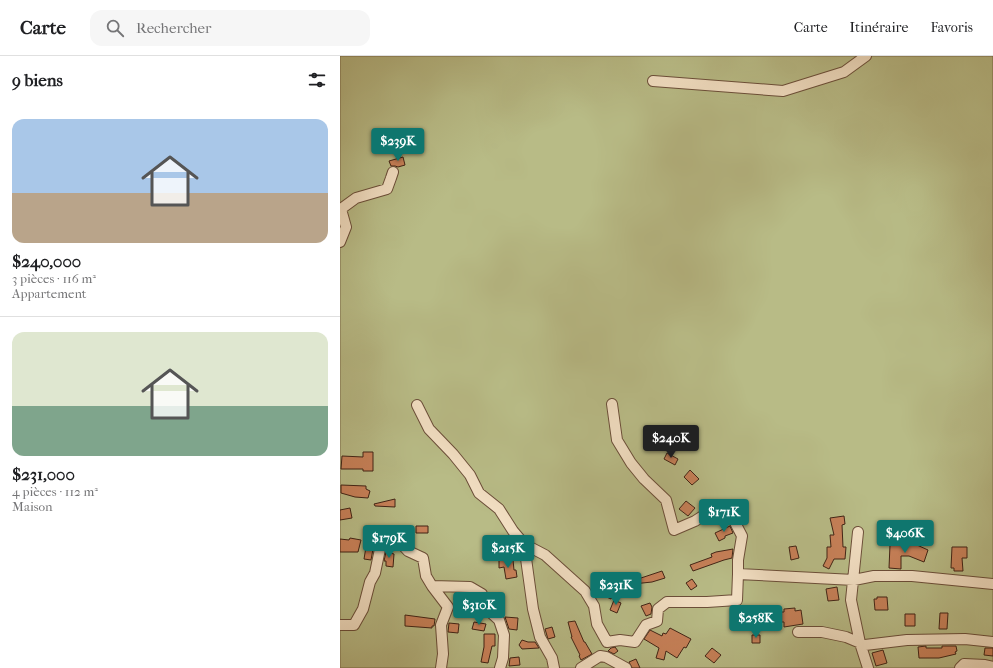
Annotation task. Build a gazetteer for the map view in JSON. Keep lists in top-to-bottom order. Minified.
{"page":{"header":"Carte","search":"Rechercher","nav":["Carte","Itinéraire","Favoris"],"heading":"9 biens","list":[{"name":"$240,000","note":"3 pièces · 116 m² · Appartement"},{"name":"$231,000","note":"4 pièces · 112 m² · Maison"}],"price":["$239K","$240K","$171K","$406K","$179K","$215K","$231K","$310K","$258K"]}}
